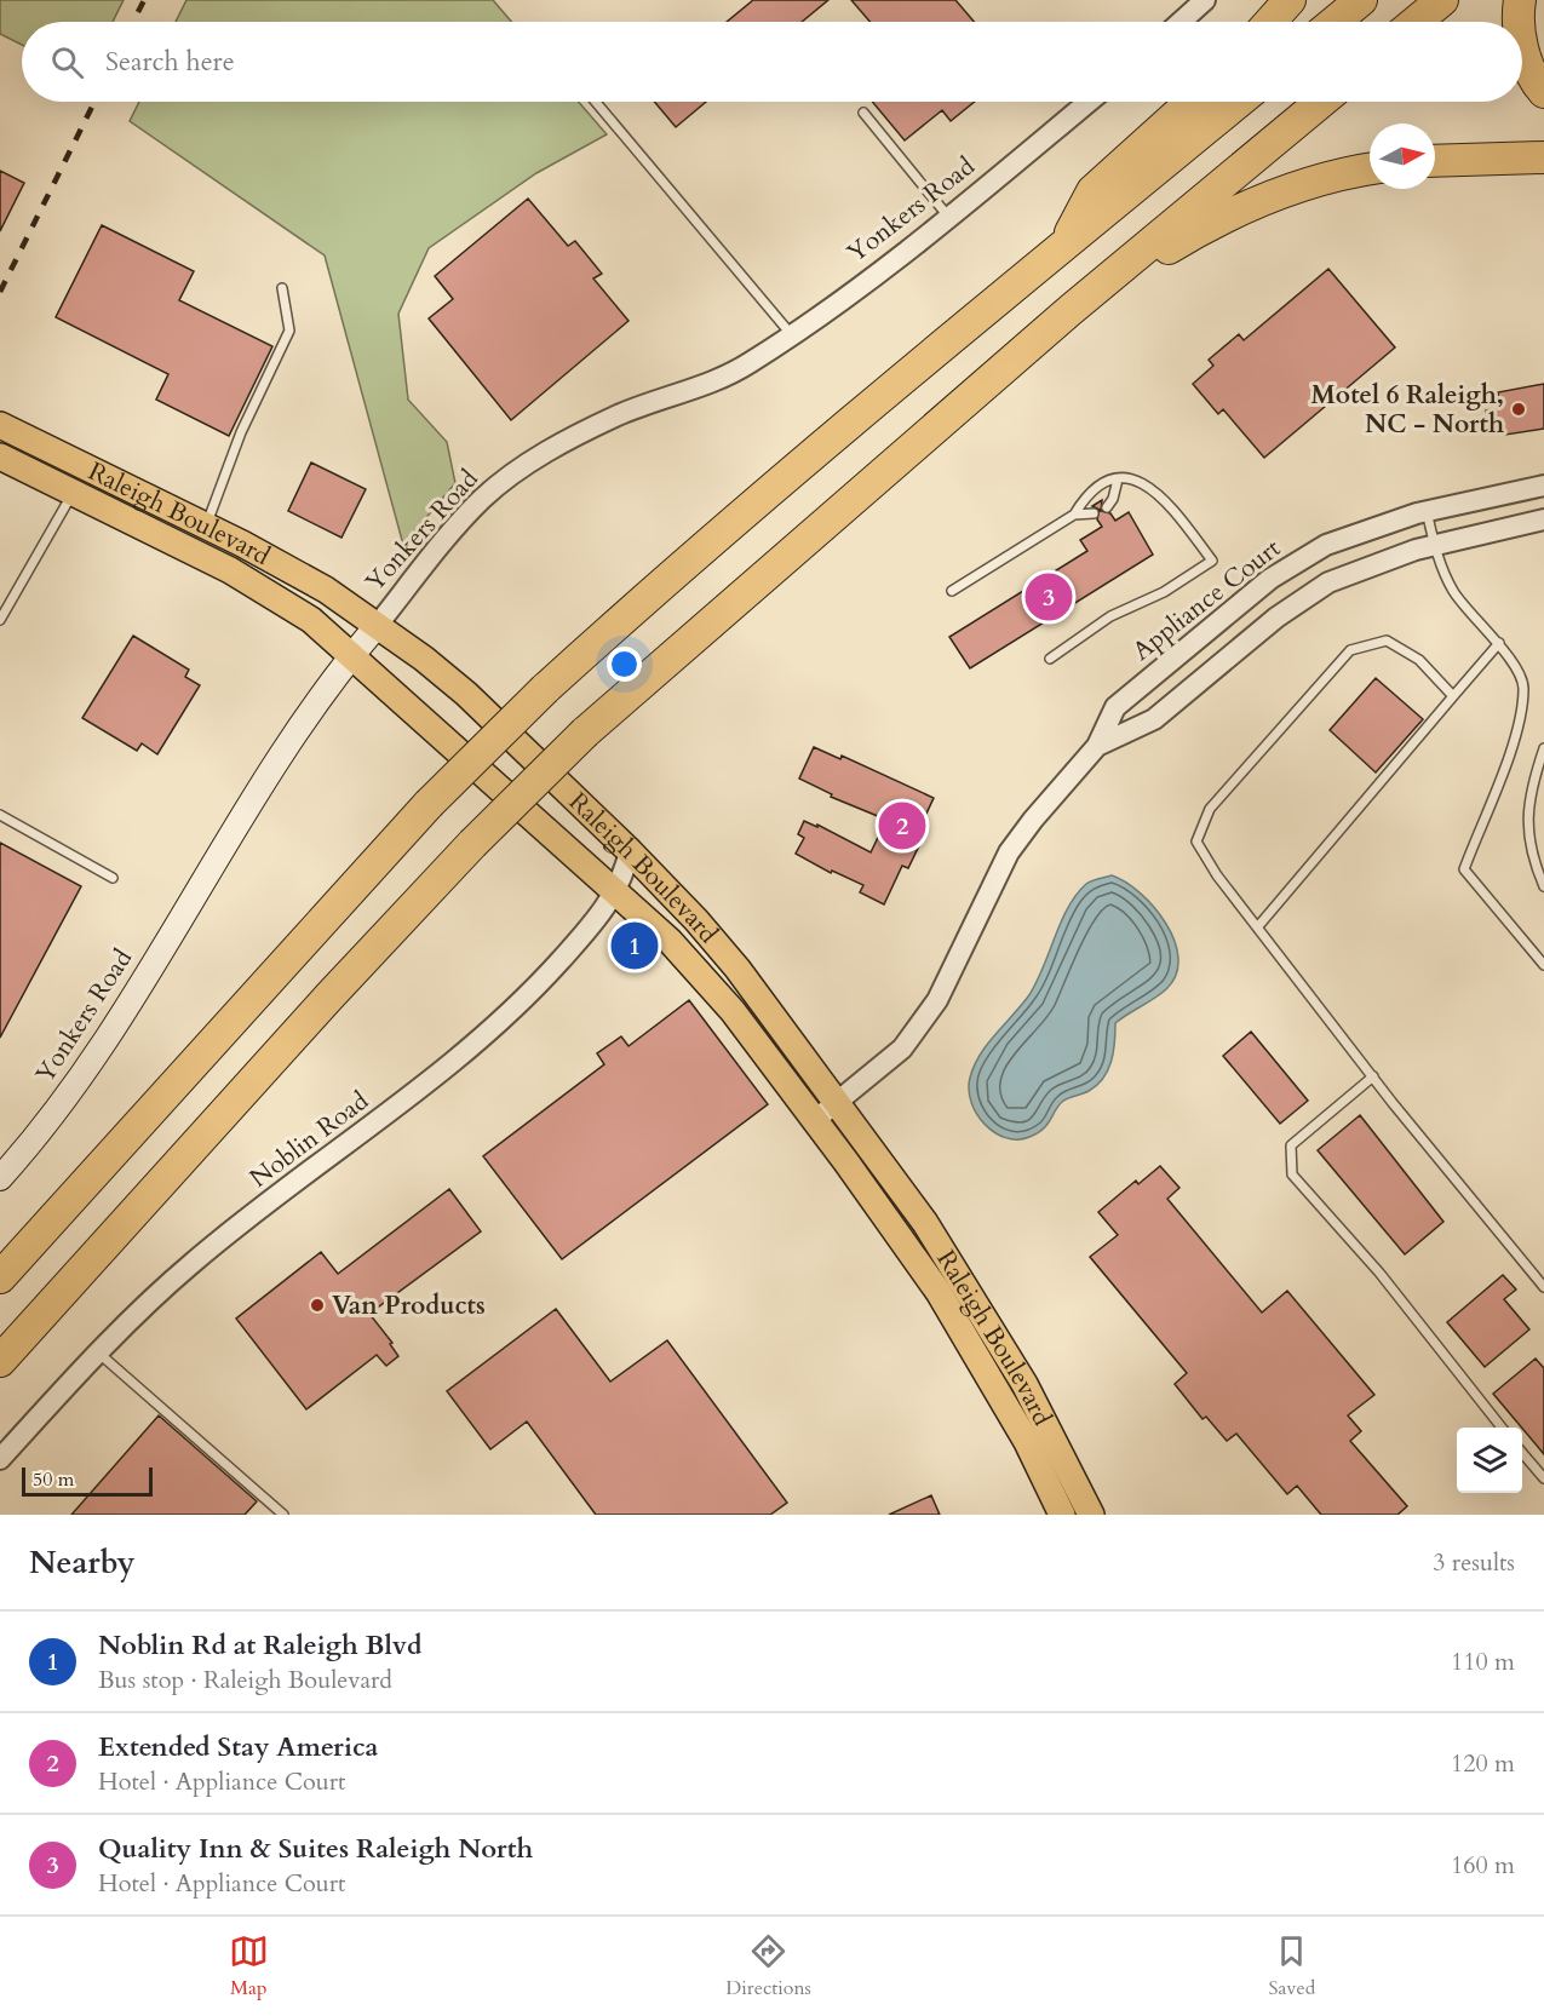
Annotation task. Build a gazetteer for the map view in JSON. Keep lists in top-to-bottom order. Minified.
{"streets":{"main road":["Yonkers Road","Raleigh Boulevard"],"street":["Appliance Court","Noblin Road"]},"crossings":[["Yonkers Road","Raleigh Boulevard"],["Raleigh Boulevard","Appliance Court"],["Raleigh Boulevard","Noblin Road"]],"places":["Motel 6 Raleigh, NC - North","Van Products"],"scale_bar":"50 m","north":"right","page":{"search":"Search here","pins":["3","2","1"],"scale":"50 m","heading":["Nearby","3 results"],"list":[{"mark":"1","name":"Noblin Rd at Raleigh Blvd","note":"Bus stop · Raleigh Boulevard","value":"110 m"},{"mark":"2","name":"Extended Stay America","note":"Hotel · Appliance Court","value":"120 m"},{"mark":"3","name":"Quality Inn & Suites Raleigh North","note":"Hotel · Appliance Court","value":"160 m"}],"nav":["Map","Directions","Saved"]}}
